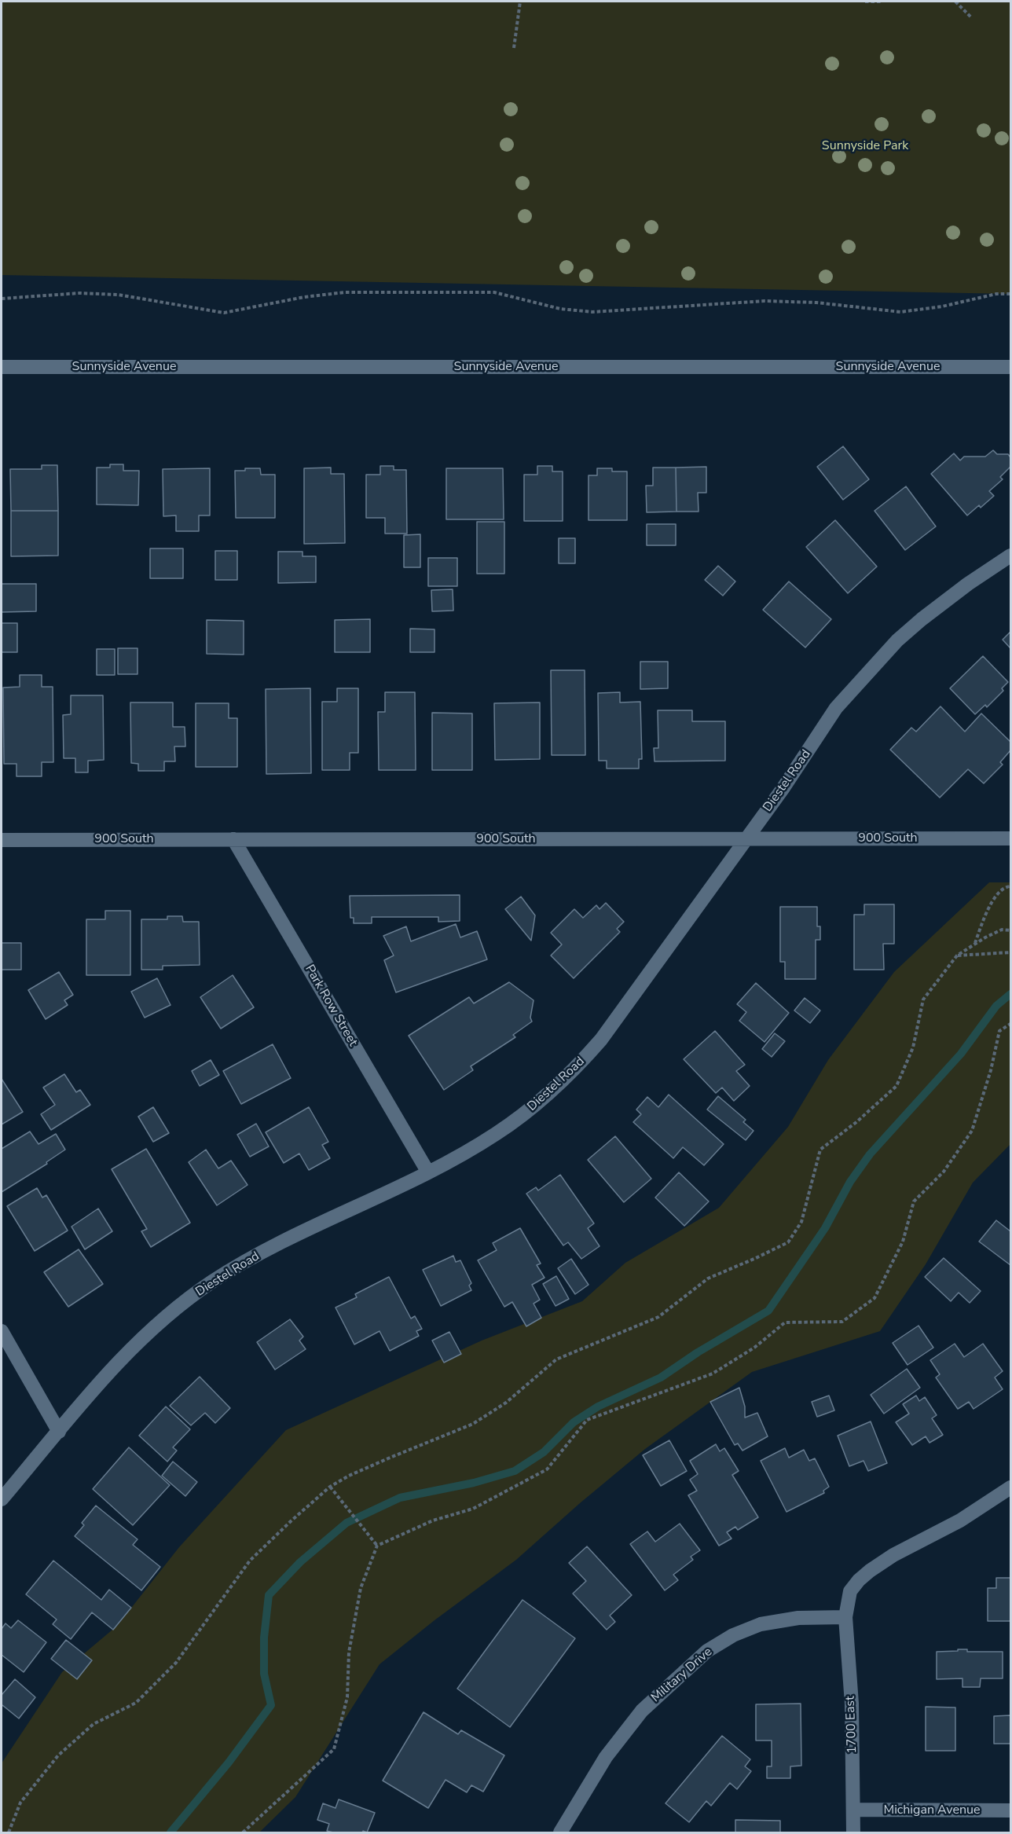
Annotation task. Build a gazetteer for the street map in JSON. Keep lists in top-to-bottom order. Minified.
{"streets":{"street":["Sunnyside Avenue","Diestel Road","900 South","Park Row Street","Military Drive","1700 East","Michigan Avenue"]},"crossings":[["Diestel Road","900 South"],["Diestel Road","Park Row Street"],["900 South","Park Row Street"],["Military Drive","1700 East"],["1700 East","Michigan Avenue"]],"parks":["Sunnyside Park"]}
